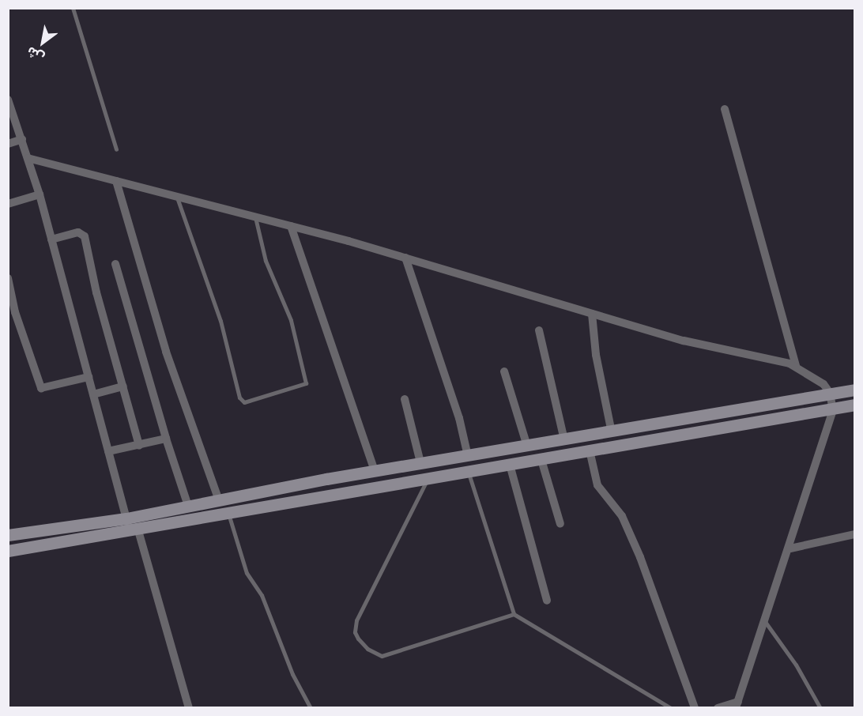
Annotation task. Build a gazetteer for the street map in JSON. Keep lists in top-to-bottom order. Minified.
{"north":"bottom left"}
